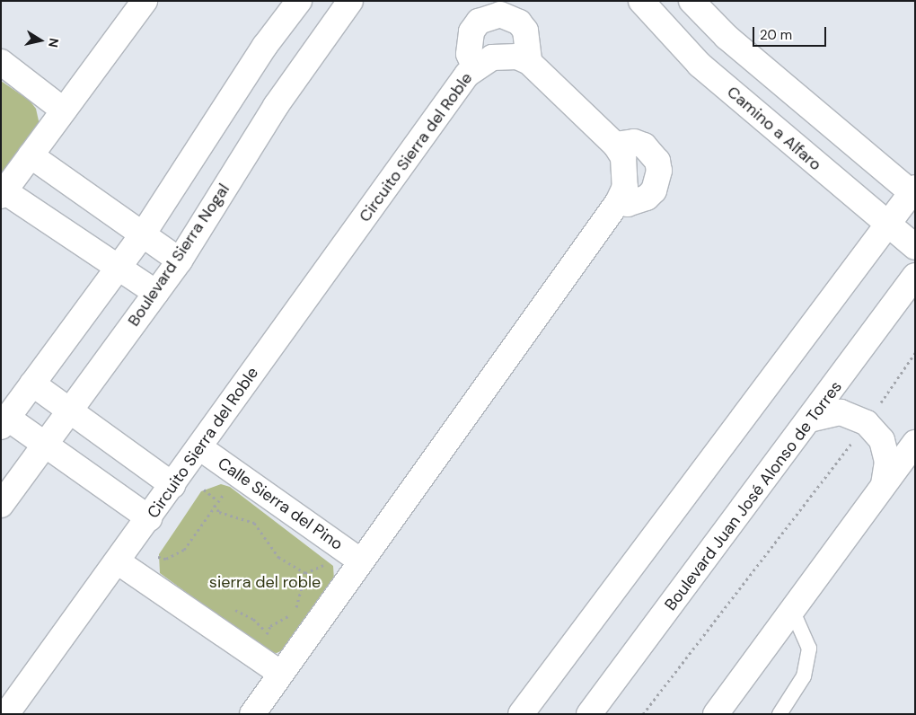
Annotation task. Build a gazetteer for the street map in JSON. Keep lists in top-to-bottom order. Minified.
{"streets":{"street":["Camino a Alfaro","Circuito Sierra del Roble","Boulevard Sierra Nogal","Boulevard Juan José Alonso de Torres","Calle Sierra del Pino"]},"crossings":[["Circuito Sierra del Roble","Calle Sierra del Pino"]],"parks":["sierra del roble"],"scale_bar":"20 m","north":"right"}
